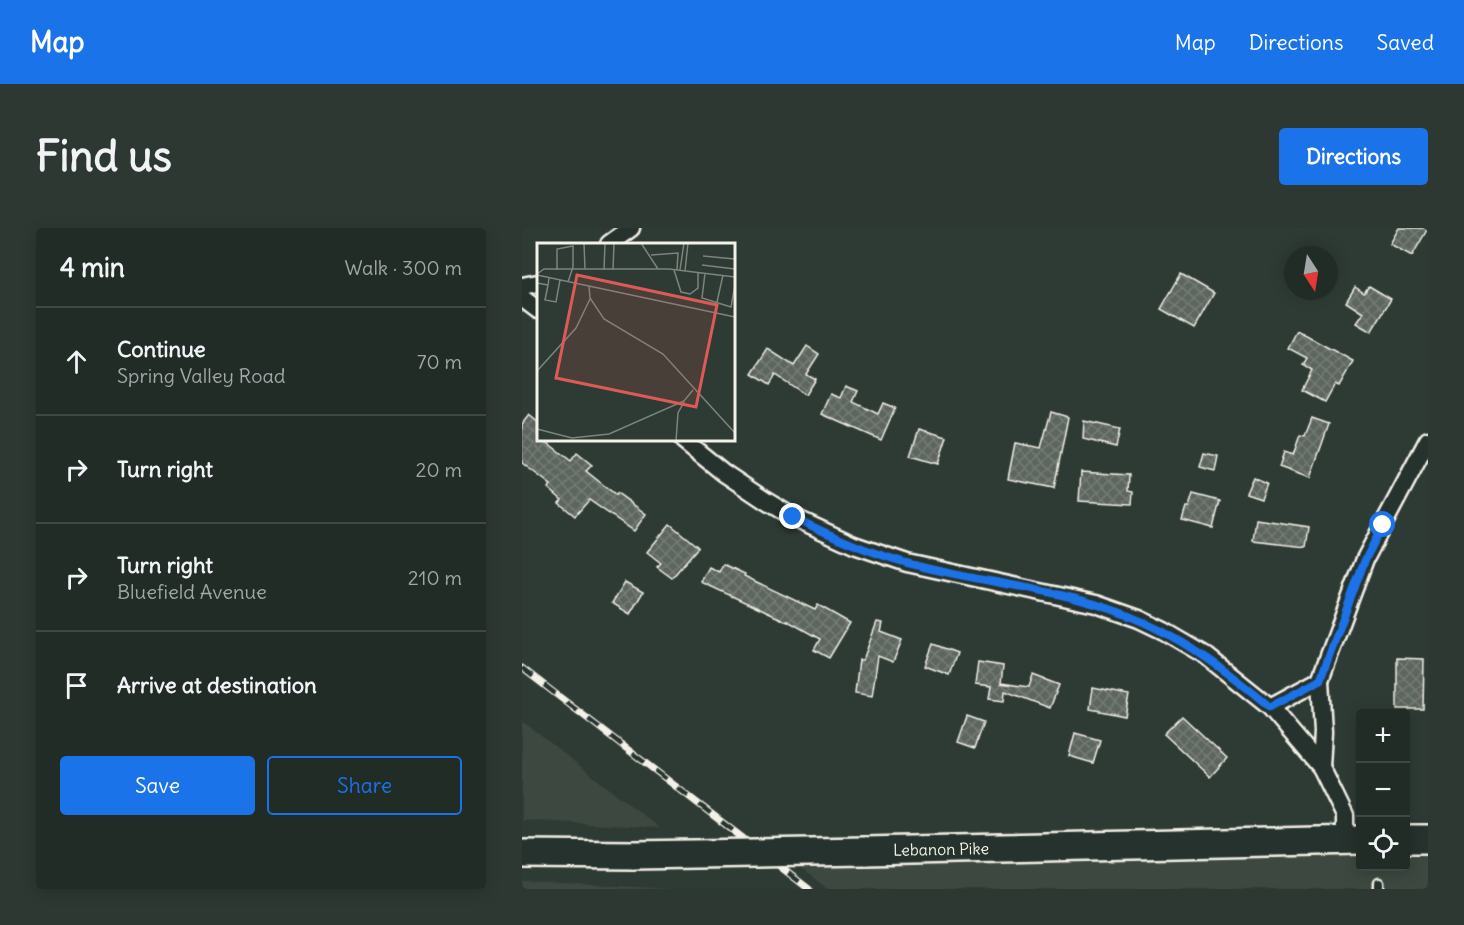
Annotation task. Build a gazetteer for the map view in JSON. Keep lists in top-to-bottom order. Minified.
{"streets":{"main road":["Lebanon Pike"]},"north":"bottom","page":{"header":"Map","nav":["Map","Directions","Saved"],"buttons":["Directions",["Save","Share"]],"title":"Find us","heading":["4 min","Walk · 300 m"],"list":[["Continue","Spring Valley Road","70 m"],["Turn right","20 m"],["Turn right","Bluefield Avenue","210 m"],"Arrive at destination"],"map_buttons":["+","−"]}}
